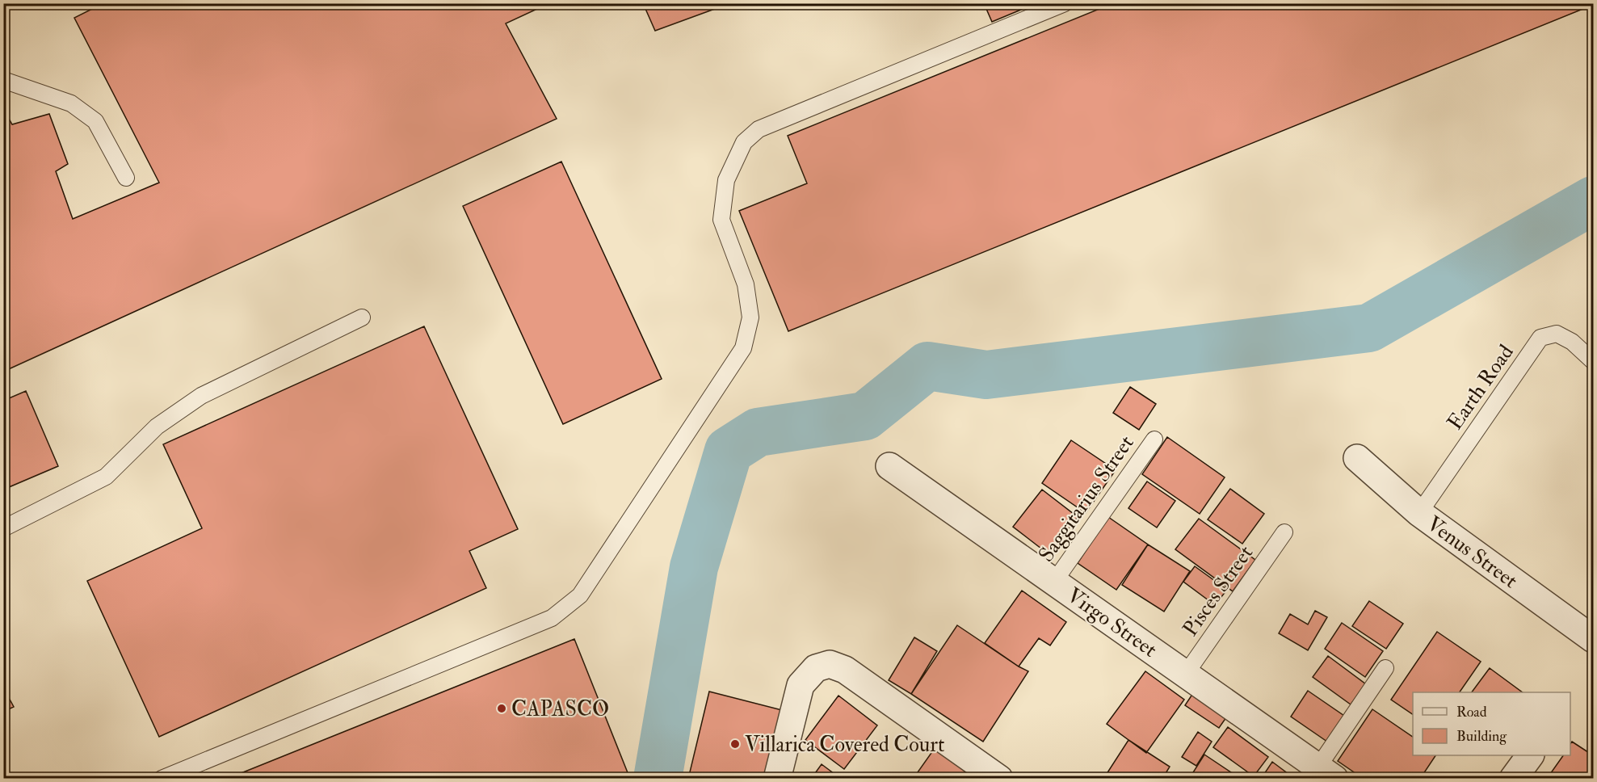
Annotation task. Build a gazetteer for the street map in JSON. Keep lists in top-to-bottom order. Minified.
{"streets":{"street":["Venus Street","Virgo Street"],"lane":["Earth Road","Saggitarius Street","Pisces Street"]},"crossings":[["Earth Road","Venus Street"],["Saggitarius Street","Virgo Street"],["Pisces Street","Virgo Street"]],"places":["CAPASCO","Villarica Covered Court"],"legend":["Road","Building"]}
